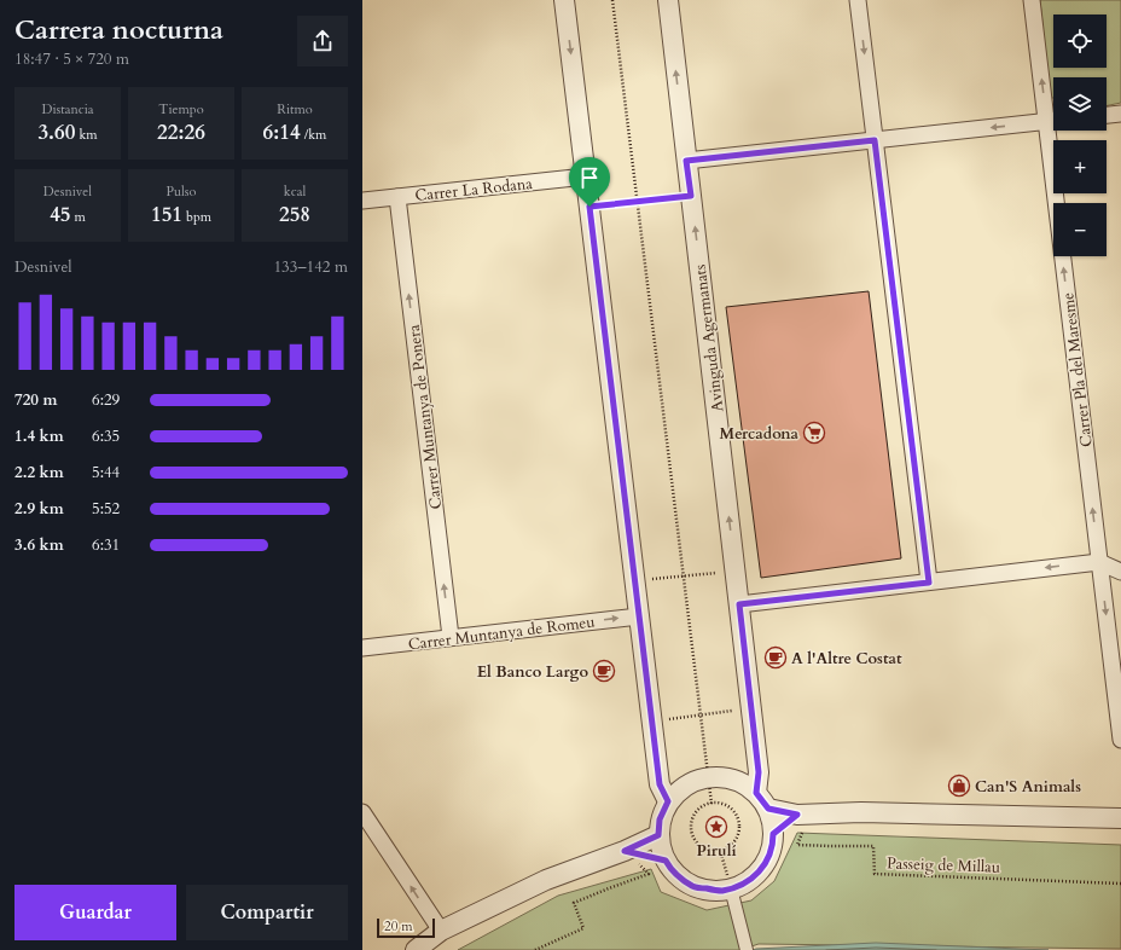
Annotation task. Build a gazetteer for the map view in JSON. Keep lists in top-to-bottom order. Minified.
{"streets":{"street":["Carrer La Rodana","Avinguda Agermanats","Carrer Pla del Maresme","Carrer Muntanya de Ponera","Carrer Muntanya de Romeu"],"path":["Passeig de Millau"]},"crossings":[["Carrer La Rodana","Carrer Muntanya de Ponera"],["Carrer Muntanya de Ponera","Carrer Muntanya de Romeu"]],"one_way":["Carrer Muntanya de Ponera","Carrer Muntanya de Romeu"],"places":{"supermarket":["Mercadona"],"cafe":["A l'Altre Costat","El Banco Largo"],"shop":["Can'S Animals"],"place":["Pirulí"]},"scale_bar":"20 m","page":{"heading":["Carrera nocturna","18:47 · 5 × 720 m"],"map_buttons":["+","−"],"stats":[["Distancia","3.60 km"],["Tiempo","22:26"],["Ritmo","6:14 /km"],["Desnivel","45 m"],["Pulso","151 bpm"],["kcal","258"]],"chart":["Desnivel","133–142 m"],"list":[{"name":"720 m","note":"6:29"},{"name":"1.4 km","note":"6:35"},{"name":"2.2 km","note":"5:44"},{"name":"2.9 km","note":"5:52"},{"name":"3.6 km","note":"6:31"}],"buttons":["Guardar","Compartir"],"scale":"20 m"}}
